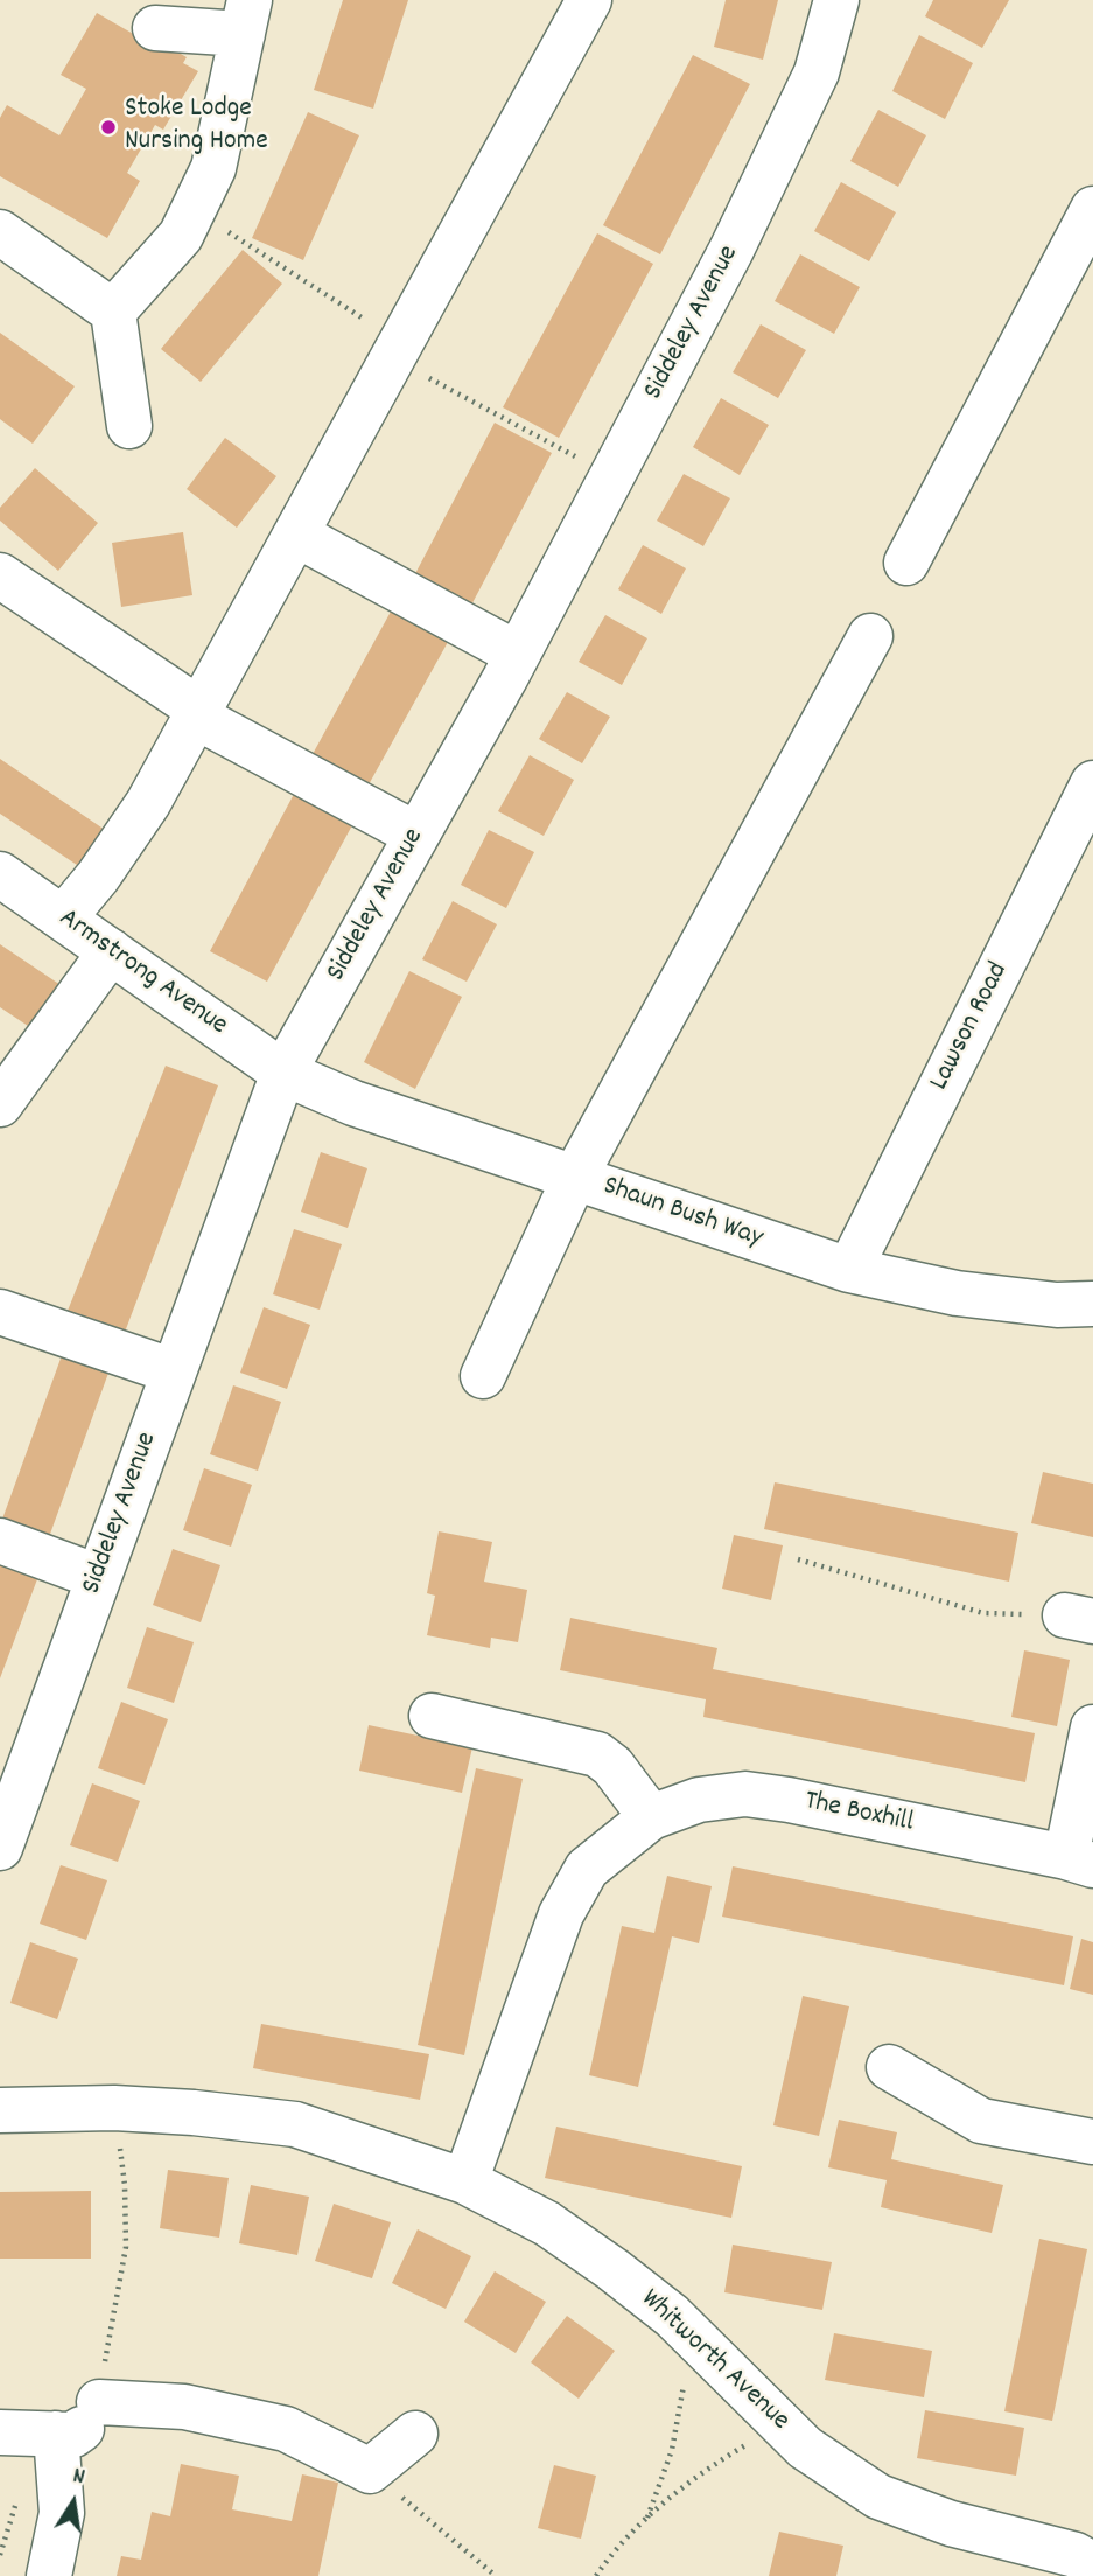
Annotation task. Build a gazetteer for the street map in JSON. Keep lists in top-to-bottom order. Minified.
{"streets":{"street":["Siddeley Avenue","Armstrong Avenue","Lawson Road","Shaun Bush Way","The Boxhill","Whitworth Avenue"]},"crossings":[["Siddeley Avenue","Armstrong Avenue"],["Siddeley Avenue","Shaun Bush Way"],["Armstrong Avenue","Shaun Bush Way"],["Lawson Road","Shaun Bush Way"],["The Boxhill","Whitworth Avenue"]],"places":["Stoke Lodge Nursing Home"],"north":"top"}
